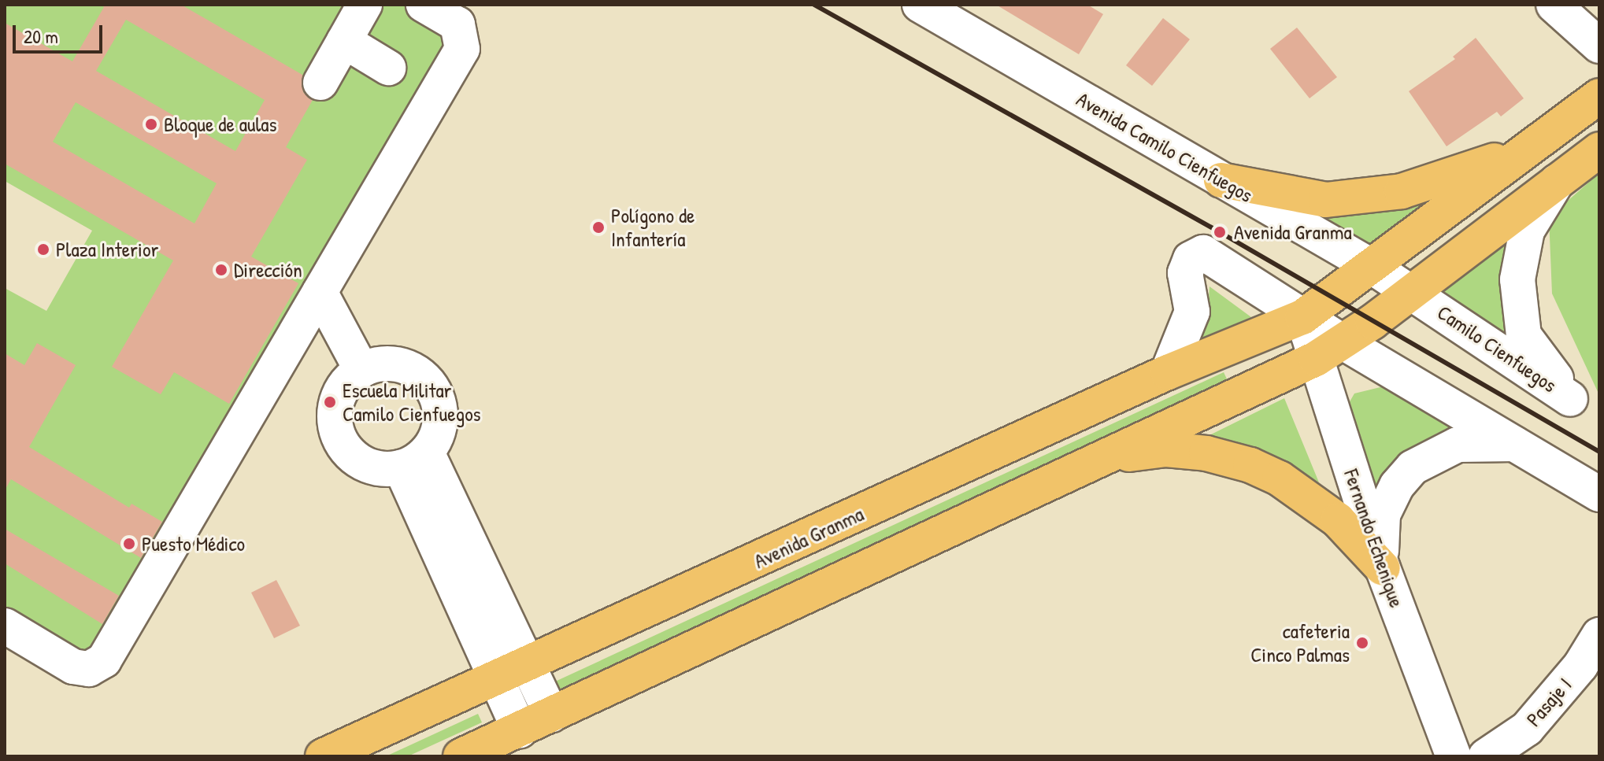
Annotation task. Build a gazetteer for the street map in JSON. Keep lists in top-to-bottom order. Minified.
{"streets":{"main road":["Avenida Granma"],"street":["Avenida Camilo Cienfuegos","Camilo Cienfuegos","Fernando Echenique","Pasaje I"]},"crossings":[["Avenida Camilo Cienfuegos","Camilo Cienfuegos"],["Avenida Camilo Cienfuegos","Avenida Granma"],["Avenida Granma","Fernando Echenique"]],"places":["Bloque de aulas","Polígono de Infantería","Avenida Granma","Plaza Interior","Dirección","Escuela Militar Camilo Cienfuegos","Puesto Médico","cafeteria Cinco Palmas"],"scale_bar":"20 m"}
